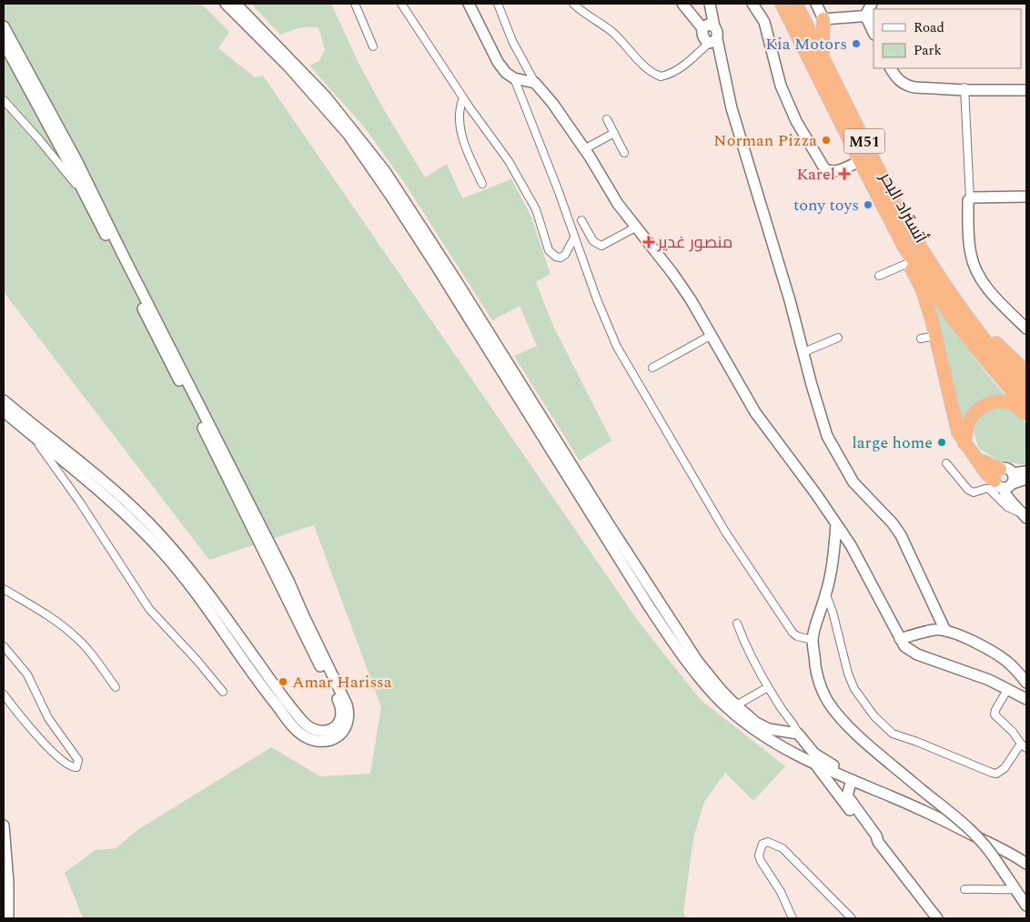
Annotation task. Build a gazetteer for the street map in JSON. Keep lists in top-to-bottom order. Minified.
{"streets":{"highway":["M51","أتستراد البحر"]},"places":{"other":["Kia Motors","Norman Pizza","tony toys","large home","Amar Harissa"],"health":["Karel","منصور غدير"]},"legend":["Road","Park"]}
